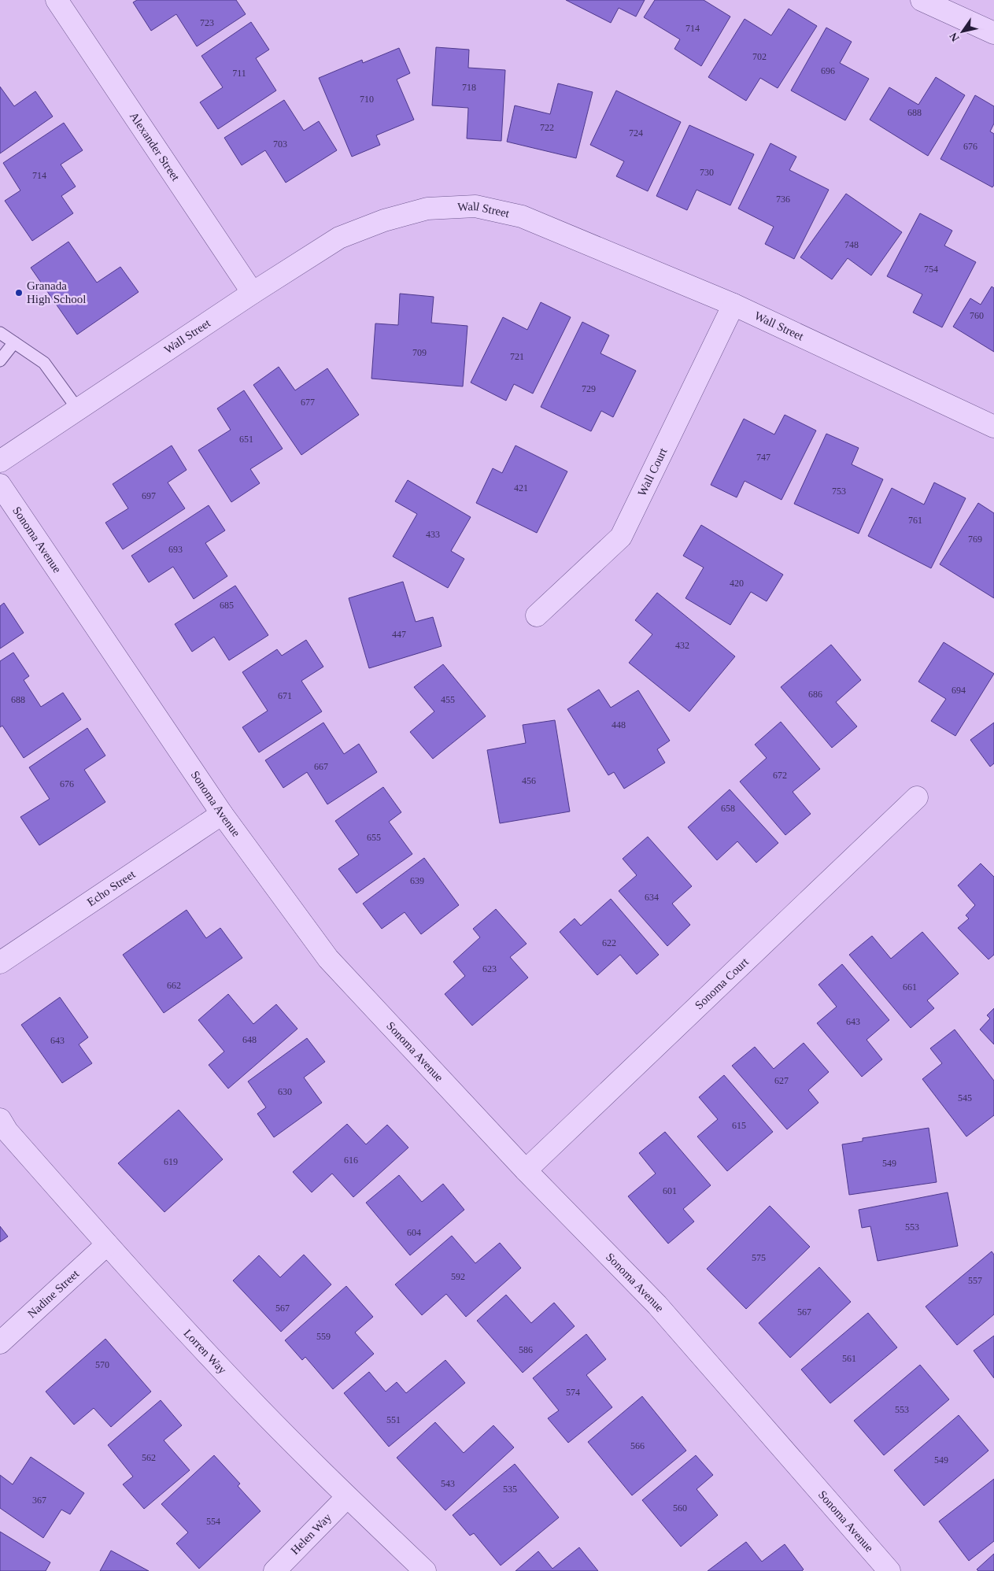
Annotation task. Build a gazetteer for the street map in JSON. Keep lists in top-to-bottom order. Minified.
{"streets":{"street":["Alexander Street","Wall Street","Wall Court","Sonoma Avenue","Echo Street","Sonoma Court","Nadine Street","Lorren Way","Helen Way"]},"crossings":[["Alexander Street","Wall Street"],["Wall Street","Wall Court"],["Sonoma Avenue","Echo Street"],["Sonoma Avenue","Sonoma Court"],["Nadine Street","Lorren Way"],["Lorren Way","Helen Way"]],"places":["Granada High School"],"house_numbers":["723","714","702","696","711","718","710","688","722","724","703","676","730","714","736","748","754","760","709","721","729","677","651","747","421","753","697","761","433","769","693","420","685","447","432","694","686","671","688","455","448","667","672","456","676","658","655","639","634","622","623","662","661","643","648","643","627","630","545","615","616","619","549","601","553","604","575","592","557","567","567","559","586","561","570","574","553","551","566","562","549","543","535","367","560","554"],"north":"bottom left"}
